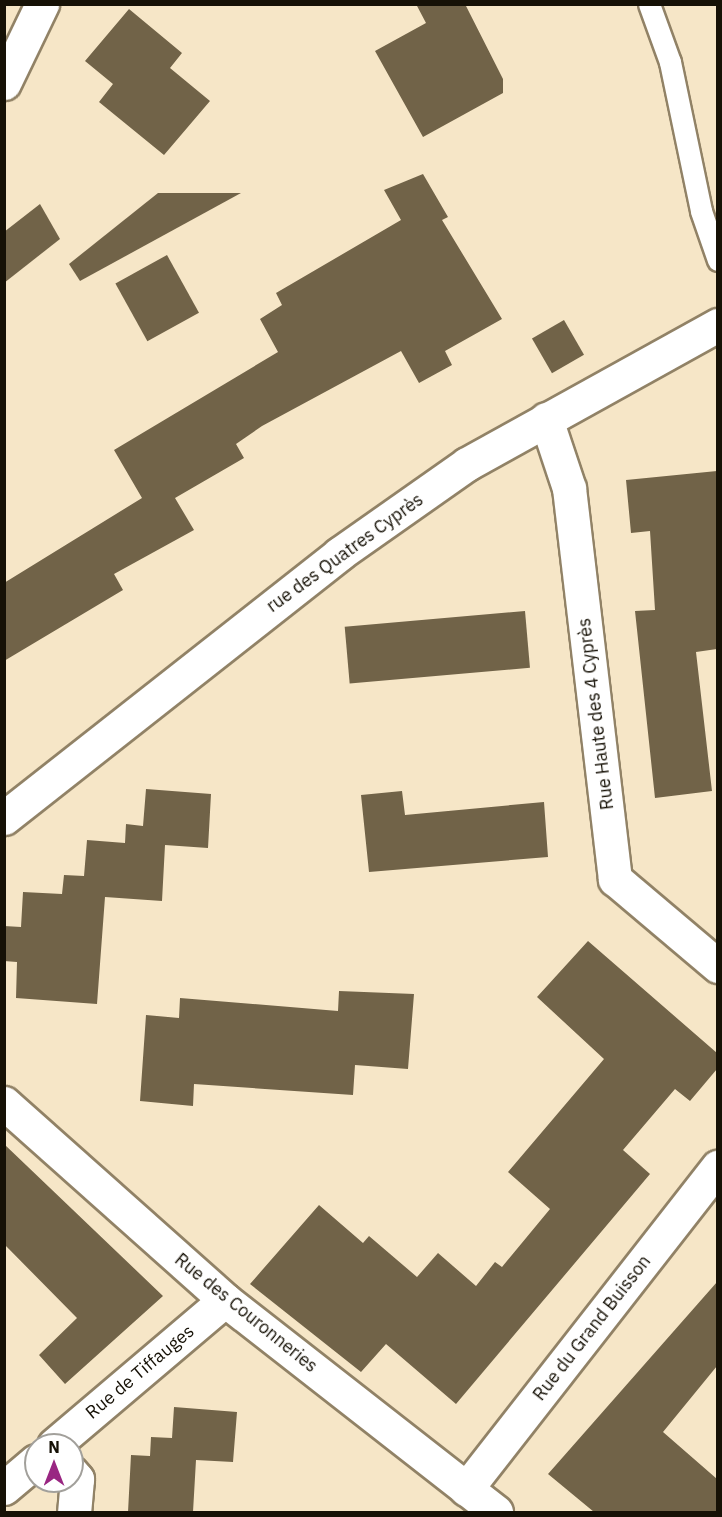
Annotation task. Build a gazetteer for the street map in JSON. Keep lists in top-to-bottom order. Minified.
{"streets":{"street":["rue des Quatres Cyprès","Rue Haute des 4 Cyprès","Rue des Couronneries","Rue du Grand Buisson","Rue de Tiffauges"]},"crossings":[["rue des Quatres Cyprès","Rue Haute des 4 Cyprès"],["Rue des Couronneries","Rue du Grand Buisson"],["Rue des Couronneries","Rue de Tiffauges"]],"north":"top"}
